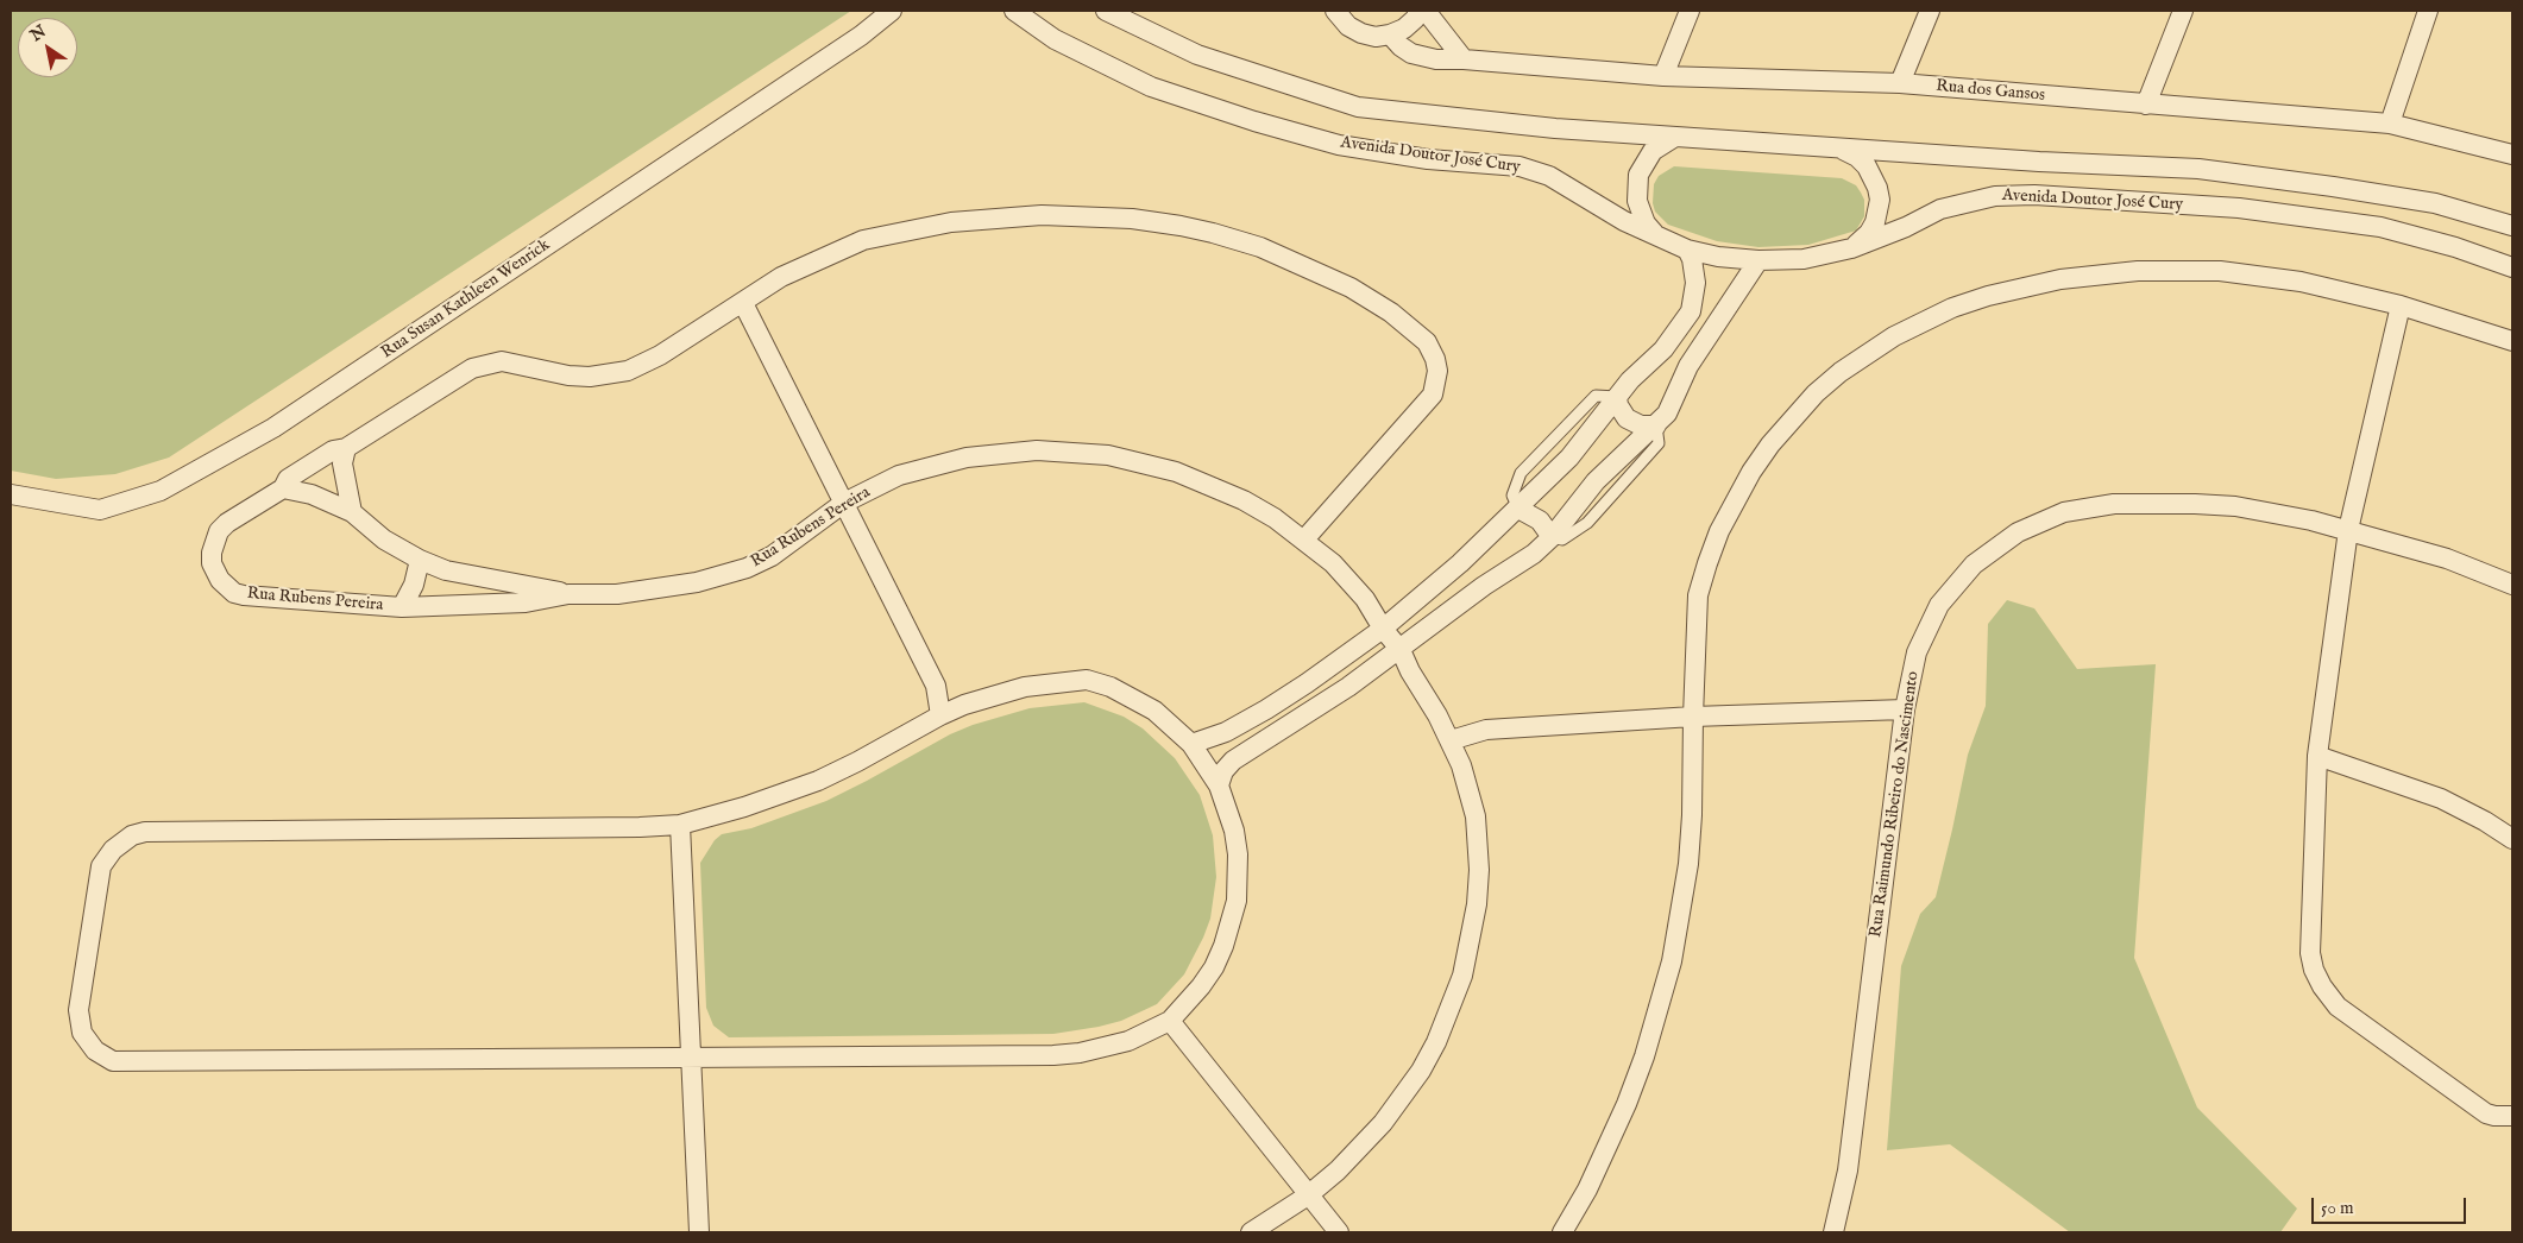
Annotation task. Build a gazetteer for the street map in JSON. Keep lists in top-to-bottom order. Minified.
{"streets":{"street":["Rua dos Gansos","Avenida Doutor José Cury","Rua Susan Kathleen Wenrick","Rua Rubens Pereira","Rua Raimundo Ribeiro do Nascimento"]},"scale_bar":"50 m","north":"top left"}
